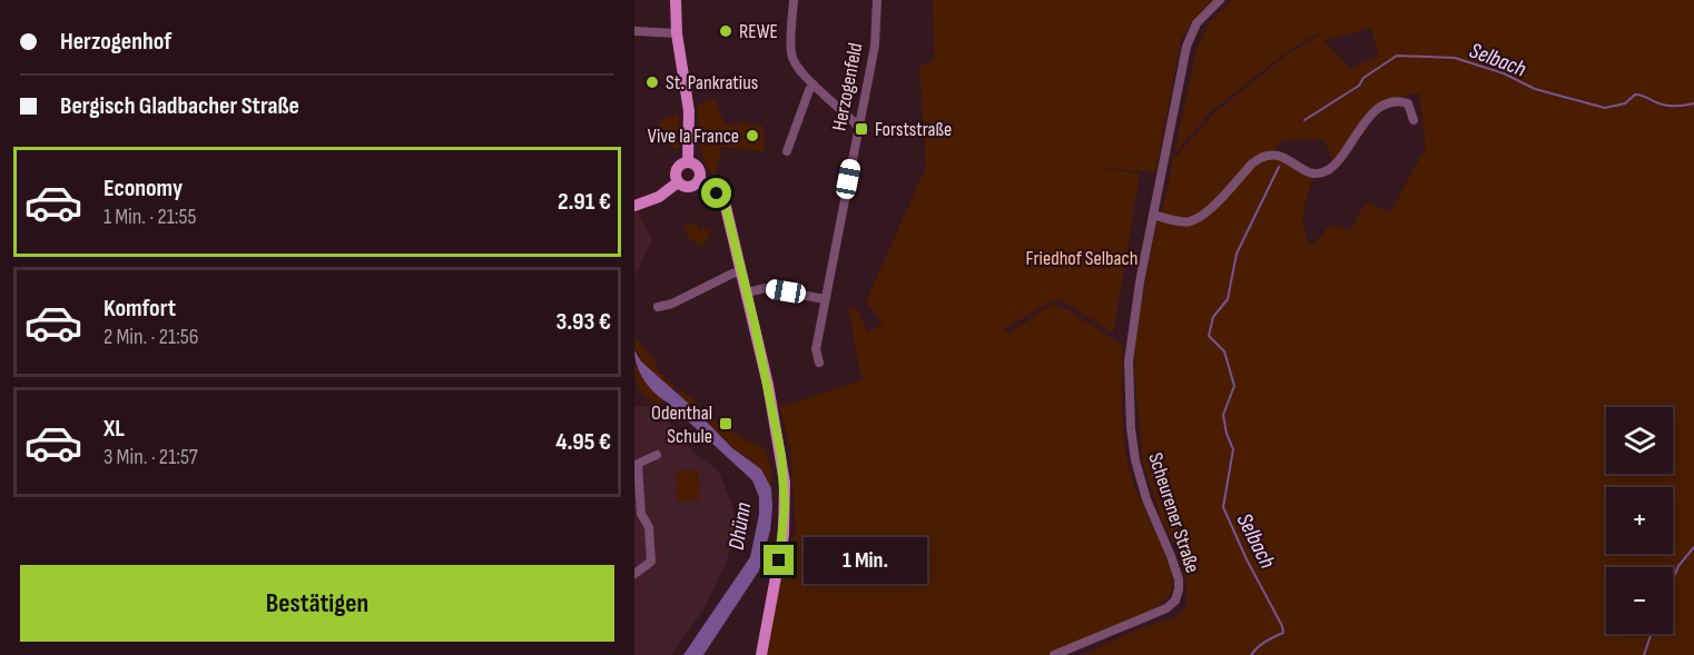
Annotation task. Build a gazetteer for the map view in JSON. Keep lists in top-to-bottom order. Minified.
{"streets":{"street":["Herzogenfeld","Scheurener Straße"]},"water":["Selbach","Dhünn"],"parks":["Friedhof Selbach"],"places":{"other":["REWE","St. Pankratius","Vive la France"],"transit":["Forststraße","Odenthal Schule"]},"page":{"banner":["Herzogenhof","Bergisch Gladbacher Straße"],"list":[{"name":"Economy","note":"1 Min. · 21:55","value":"2.91 €"},{"name":"Komfort","note":"2 Min. · 21:56","value":"3.93 €"},{"name":"XL","note":"3 Min. · 21:57","value":"4.95 €"}],"map_buttons":["+","−"],"bubble":"1 Min.","buttons":"Bestätigen"}}
